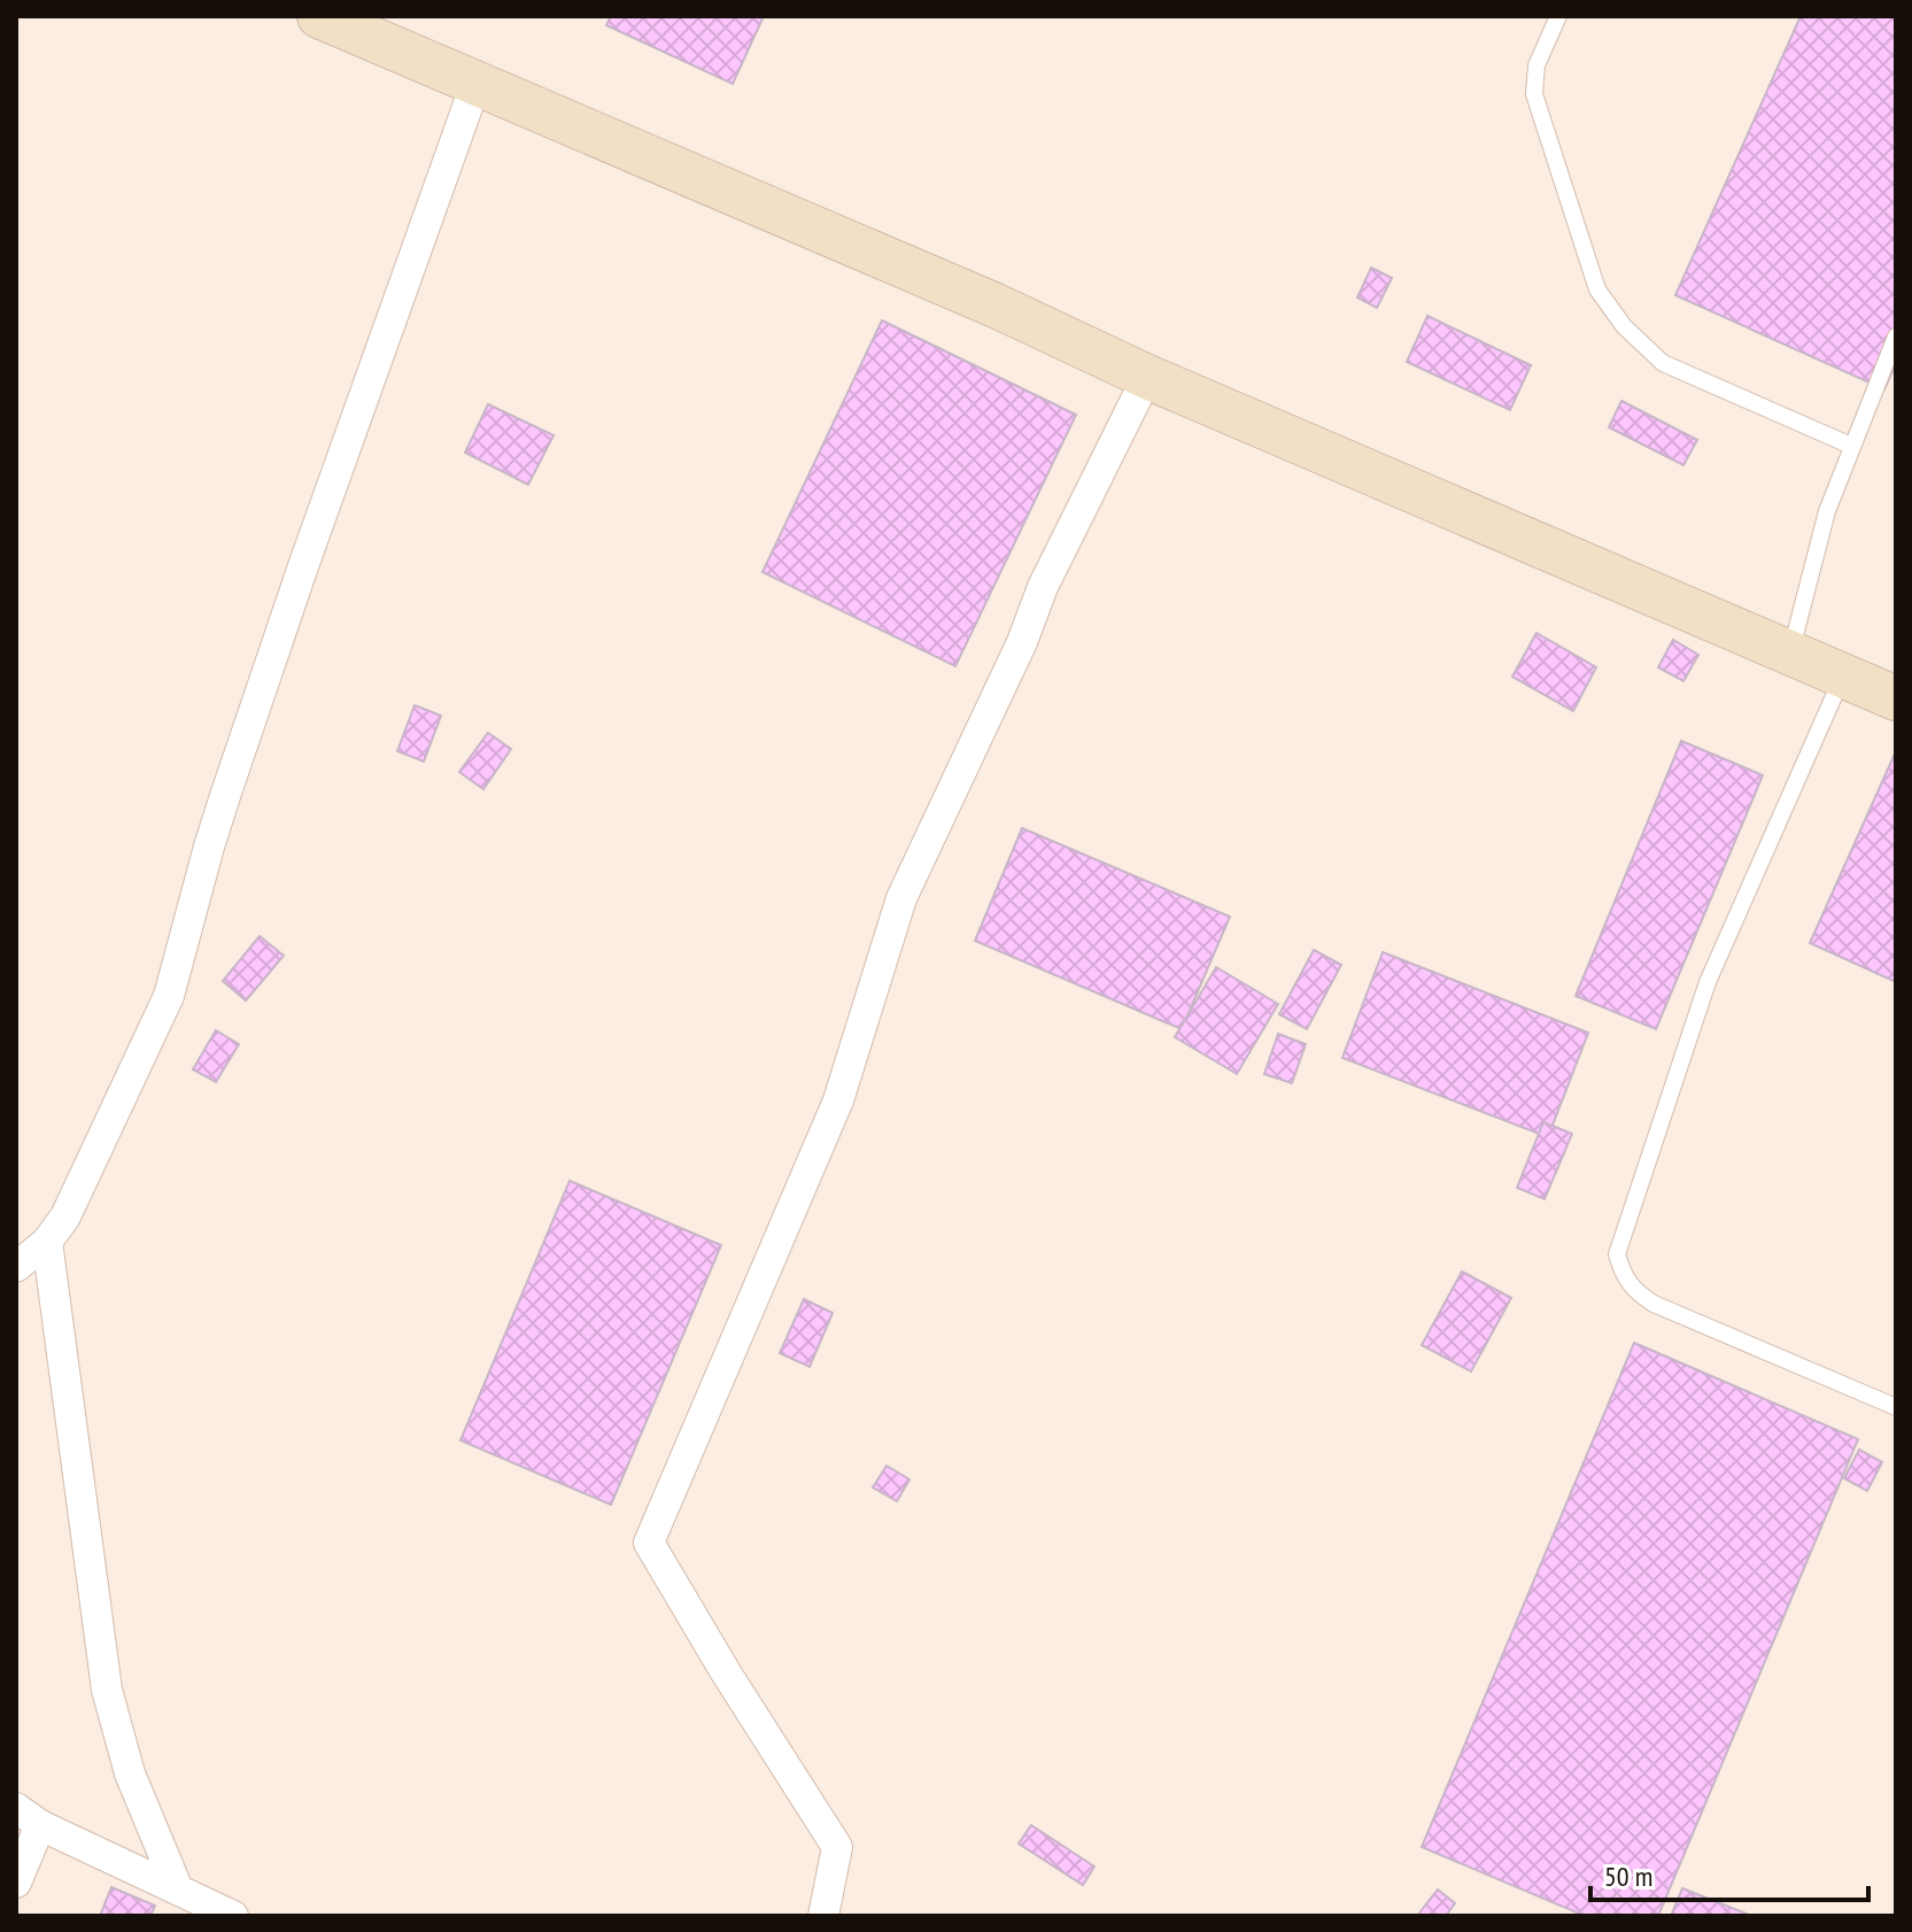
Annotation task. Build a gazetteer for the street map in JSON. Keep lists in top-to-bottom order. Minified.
{"scale_bar":"50 m"}
